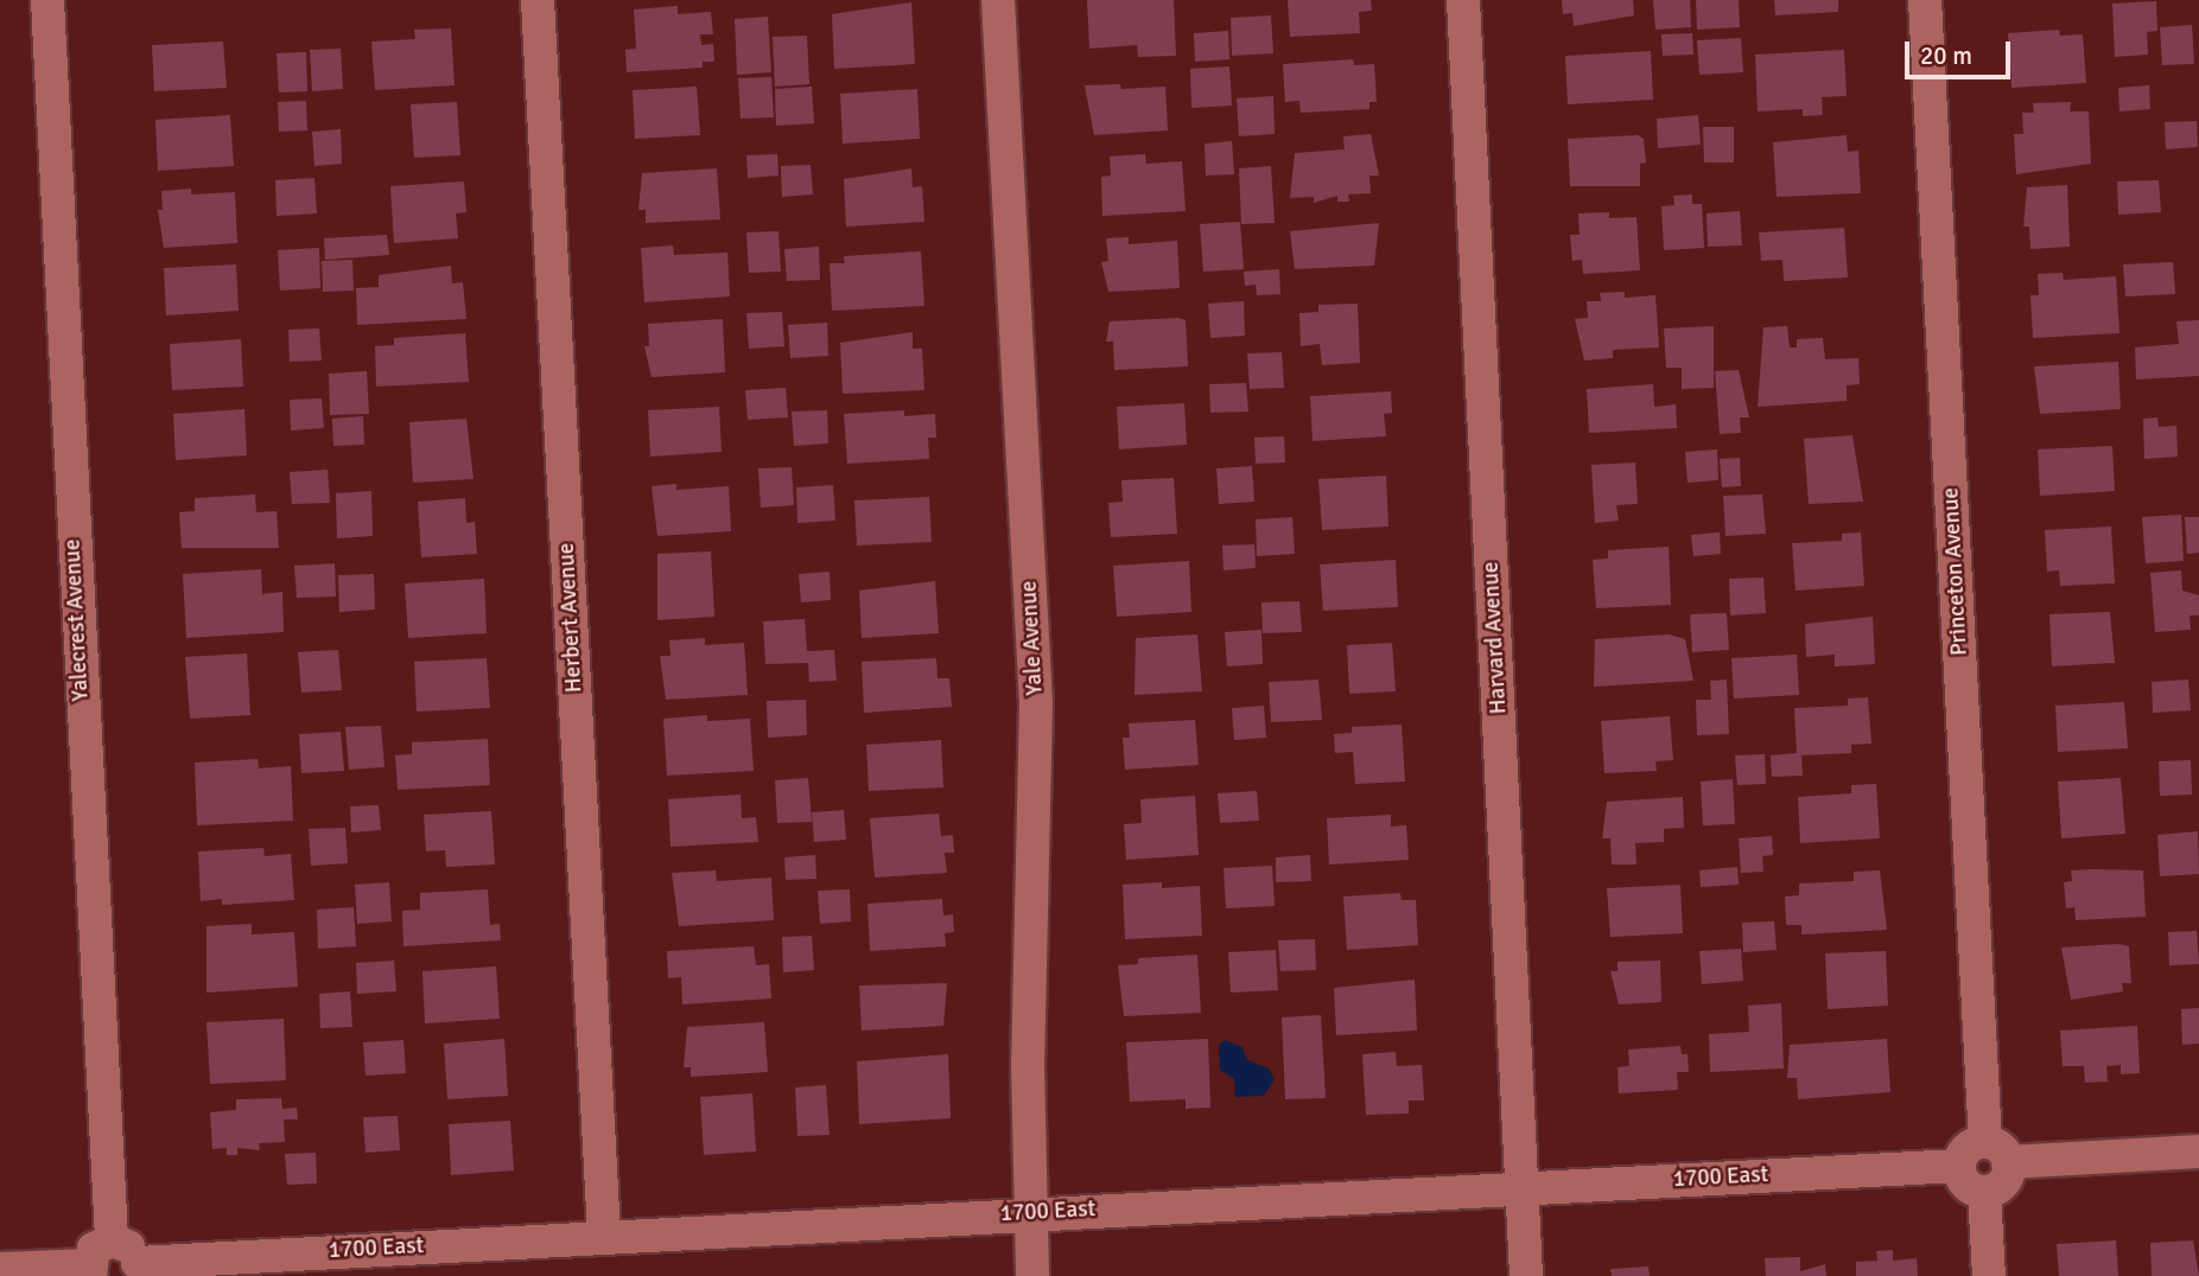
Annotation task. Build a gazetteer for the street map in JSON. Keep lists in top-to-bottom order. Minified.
{"streets":{"street":["Princeton Avenue","Herbert Avenue","Yalecrest Avenue","Yale Avenue","Harvard Avenue","1700 East"]},"crossings":[["Princeton Avenue","1700 East"],["Herbert Avenue","1700 East"],["Yale Avenue","1700 East"],["Harvard Avenue","1700 East"]],"scale_bar":"20 m"}
